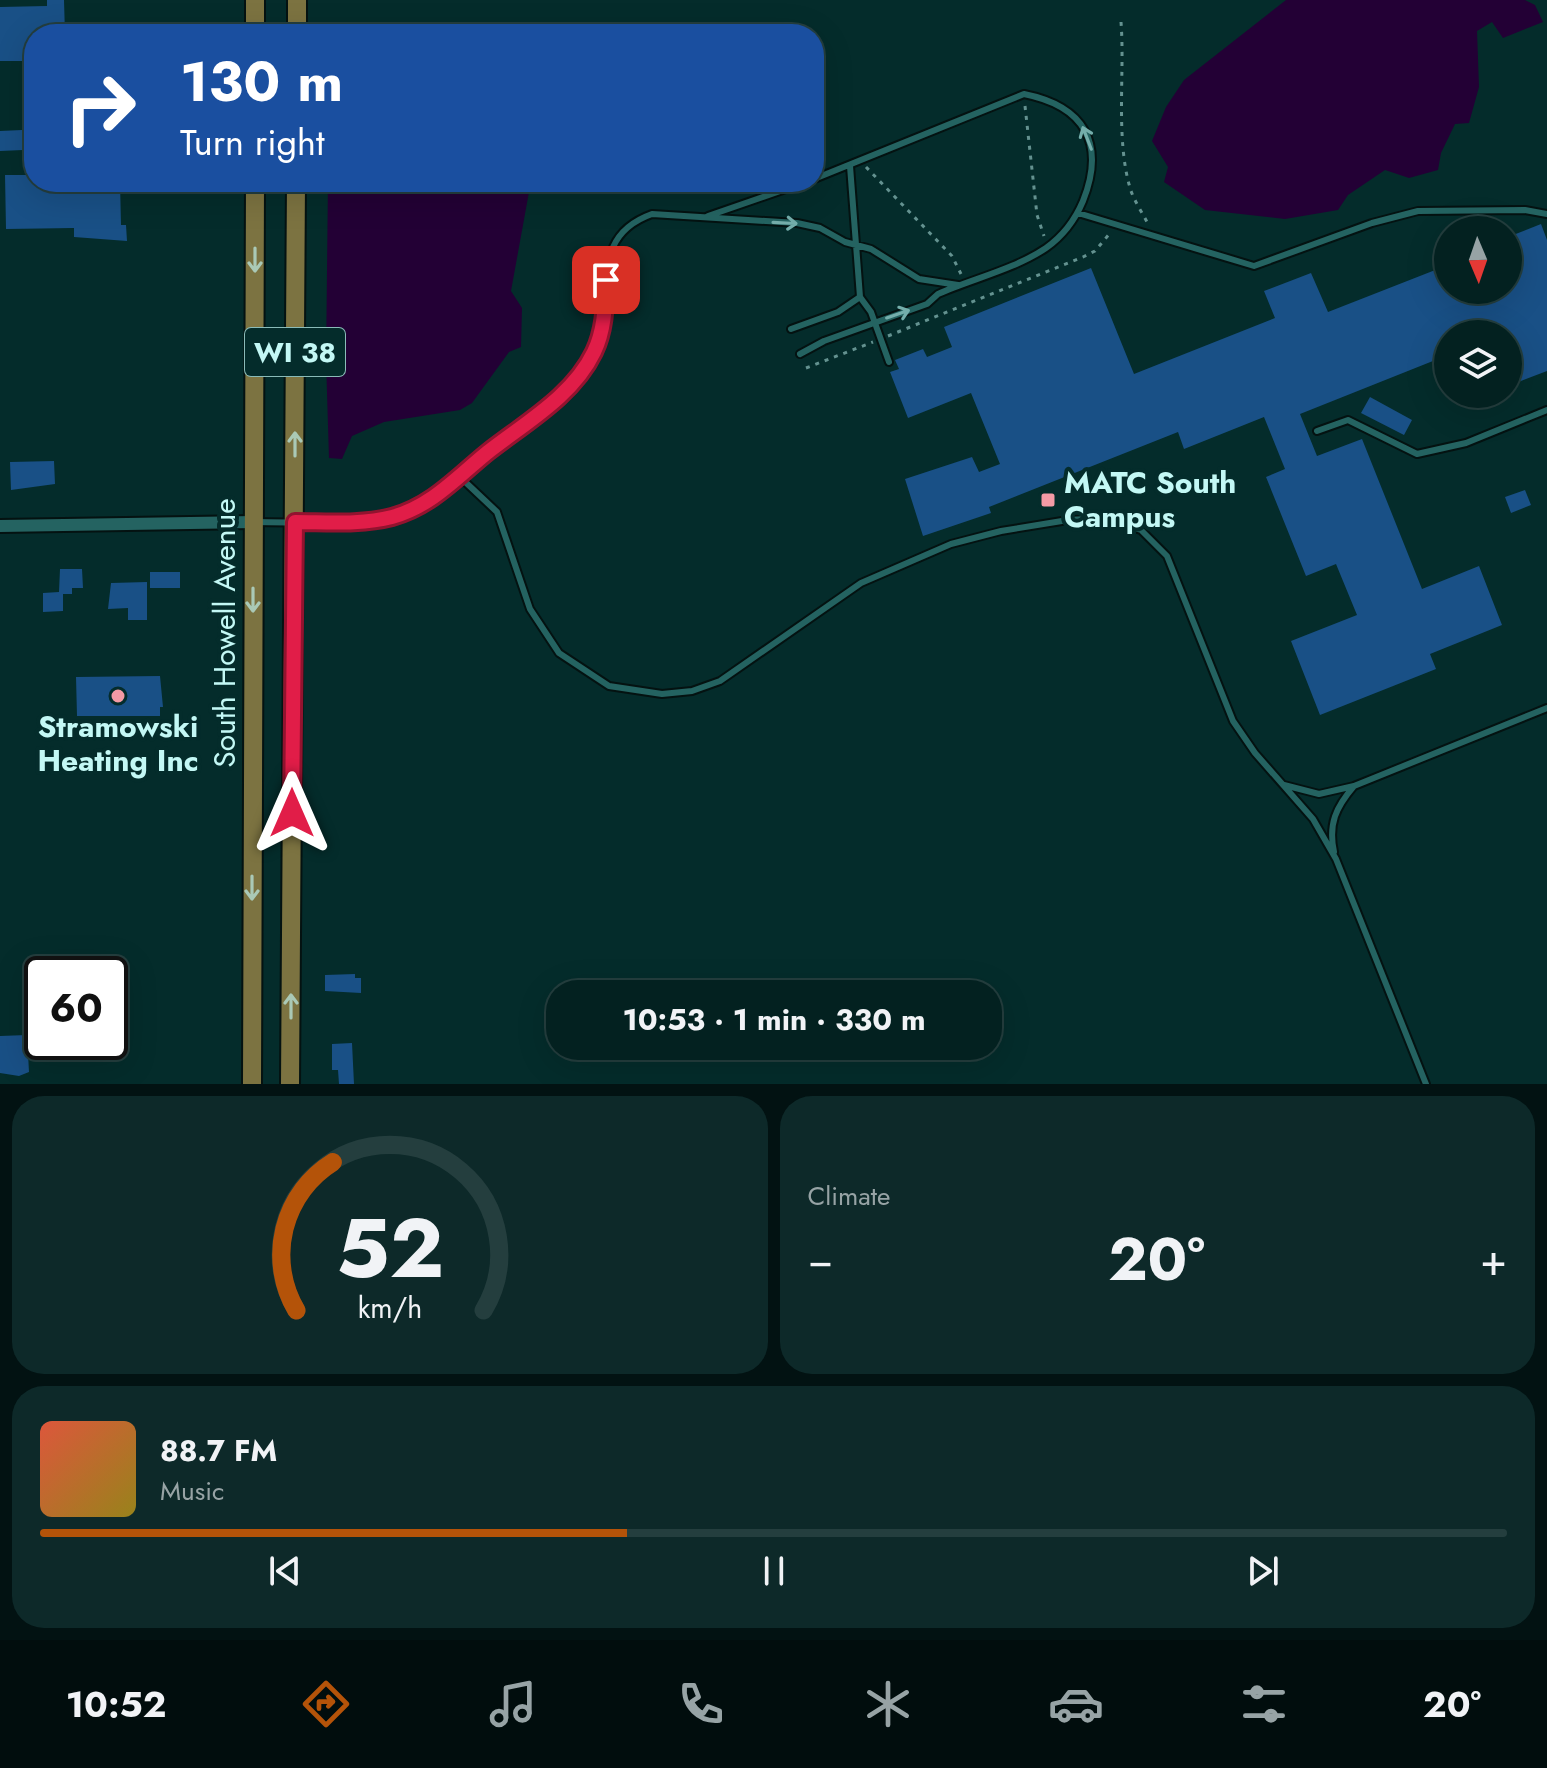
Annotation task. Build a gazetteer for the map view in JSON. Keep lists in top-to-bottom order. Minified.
{"streets":{"main road":["WI 38","South Howell Avenue"]},"places":{"transit":["MATC South Campus"],"other":["Stramowski Heating Inc"]},"north":"bottom","page":{"turn":["130 m","Turn right"],"limit":"60","trip":"10:53 · 1 min · 330 m","tile":"Climate","heat":["−","20°","+"],"song":["88.7 FM","Music"],"tabs":["10:52","20°"],"gauge":["52","km/h"]}}
